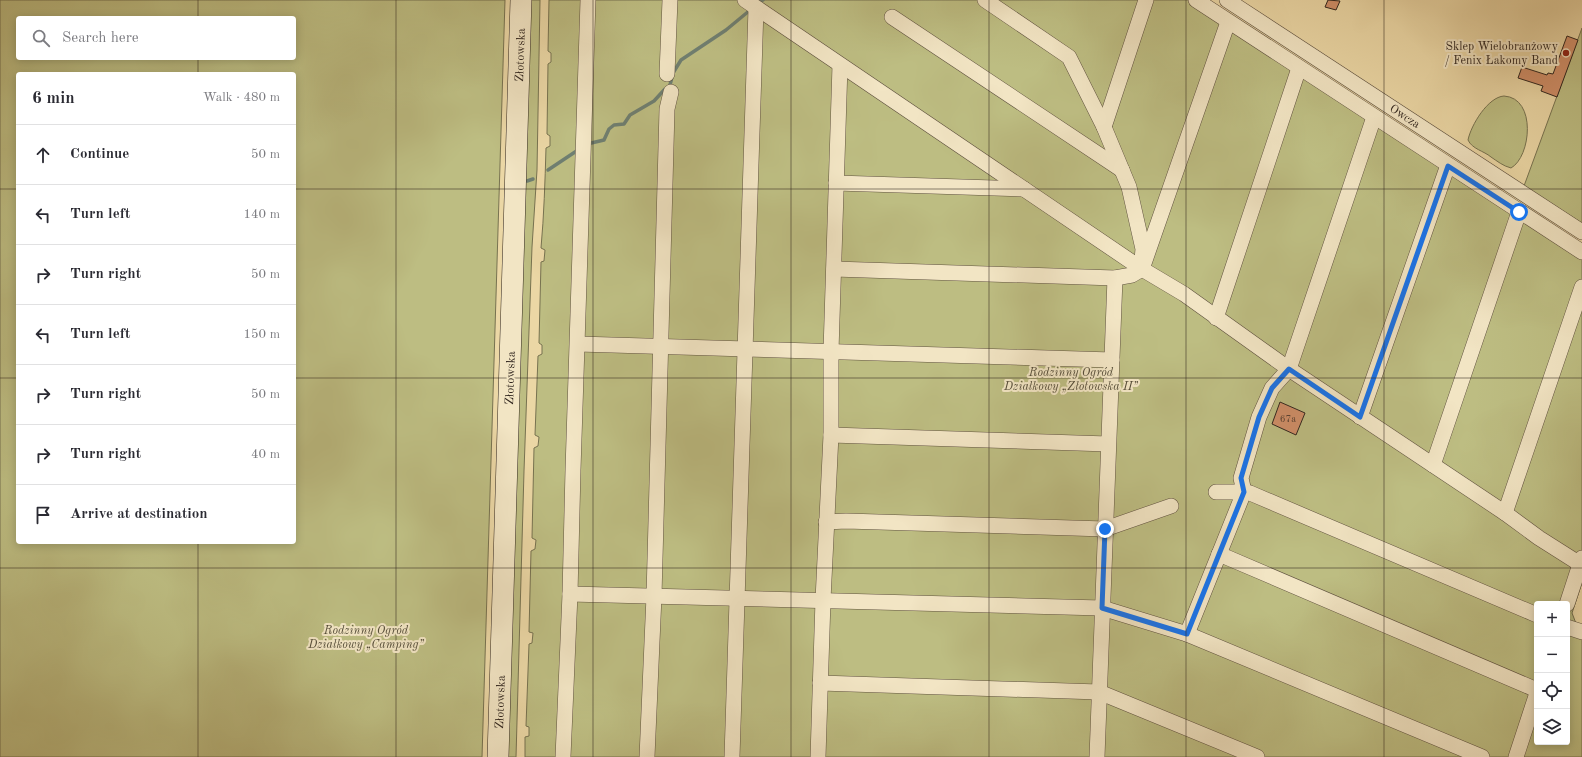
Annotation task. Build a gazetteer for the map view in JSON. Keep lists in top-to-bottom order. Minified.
{"streets":{"street":["Złotowska","Owcza"]},"parks":["Rodzinny Ogród Działkowy „Złotowska II”","Rodzinny Ogród Działkowy „Camping”"],"places":["Sklep Wielobranżowy / Fenix Łakomy Band"],"house_numbers":["67a"],"page":{"search":"Search here","heading":["6 min","Walk · 480 m"],"list":[["Continue","50 m"],["Turn left","140 m"],["Turn right","50 m"],["Turn left","150 m"],["Turn right","50 m"],["Turn right","40 m"],"Arrive at destination"],"map_buttons":["+","−"]}}
